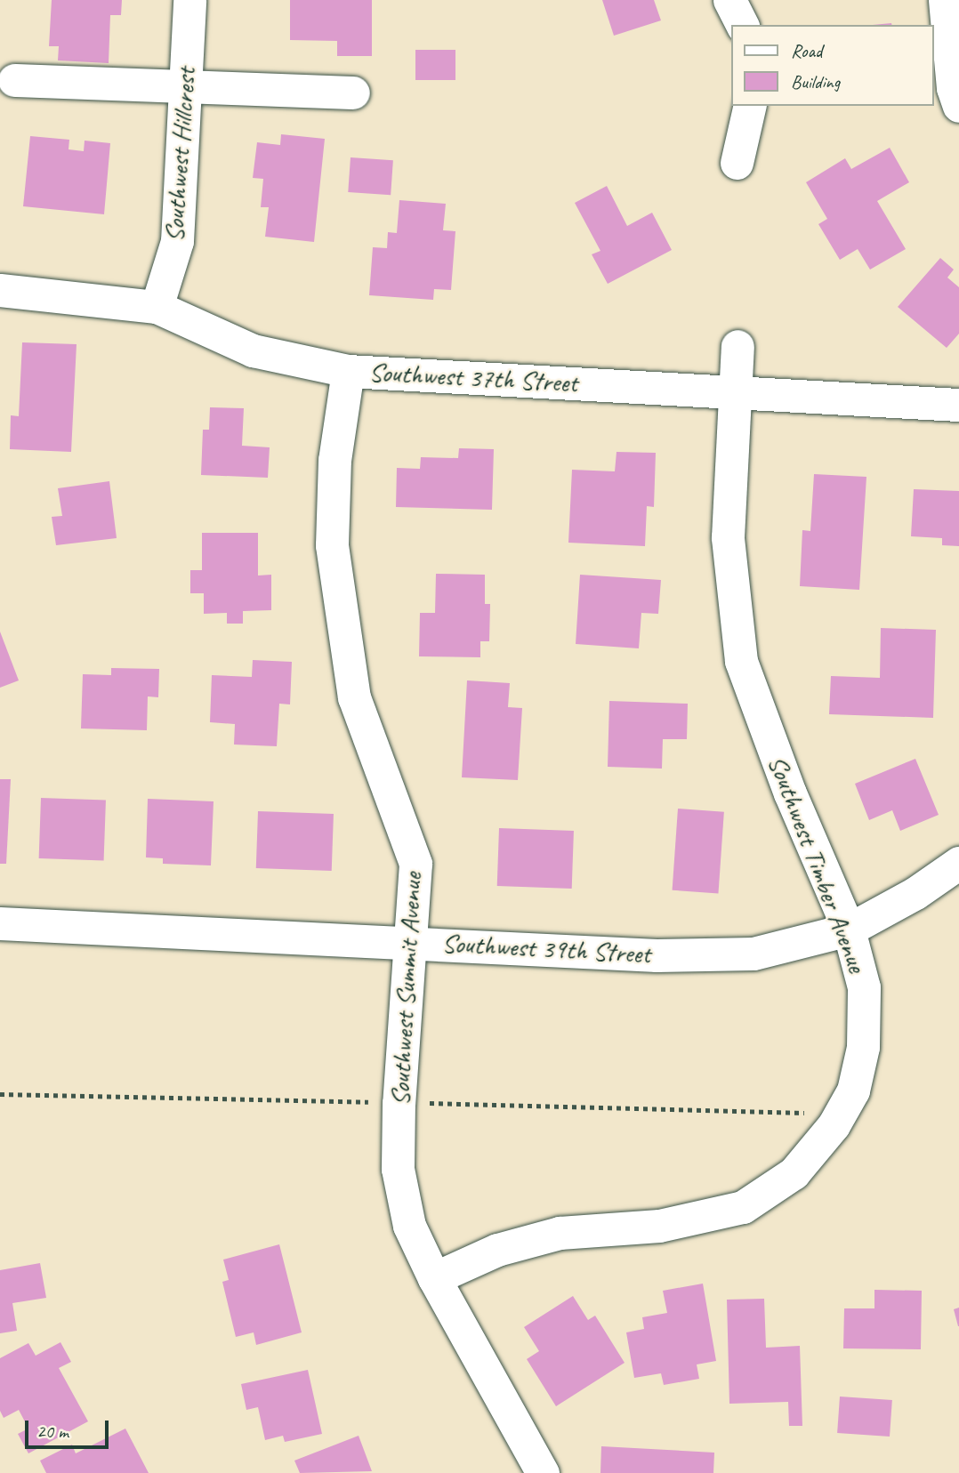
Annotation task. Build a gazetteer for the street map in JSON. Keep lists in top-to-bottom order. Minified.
{"streets":{"street":["Southwest Hillcrest","Southwest 37th Street","Southwest Timber Avenue","Southwest 39th Street","Southwest Summit Avenue"]},"crossings":[["Southwest Hillcrest","Southwest 37th Street"],["Southwest 37th Street","Southwest Timber Avenue"],["Southwest 37th Street","Southwest Summit Avenue"],["Southwest Timber Avenue","Southwest 39th Street"],["Southwest Timber Avenue","Southwest Summit Avenue"],["Southwest 39th Street","Southwest Summit Avenue"]],"legend":["Road","Building"],"scale_bar":"20 m"}
